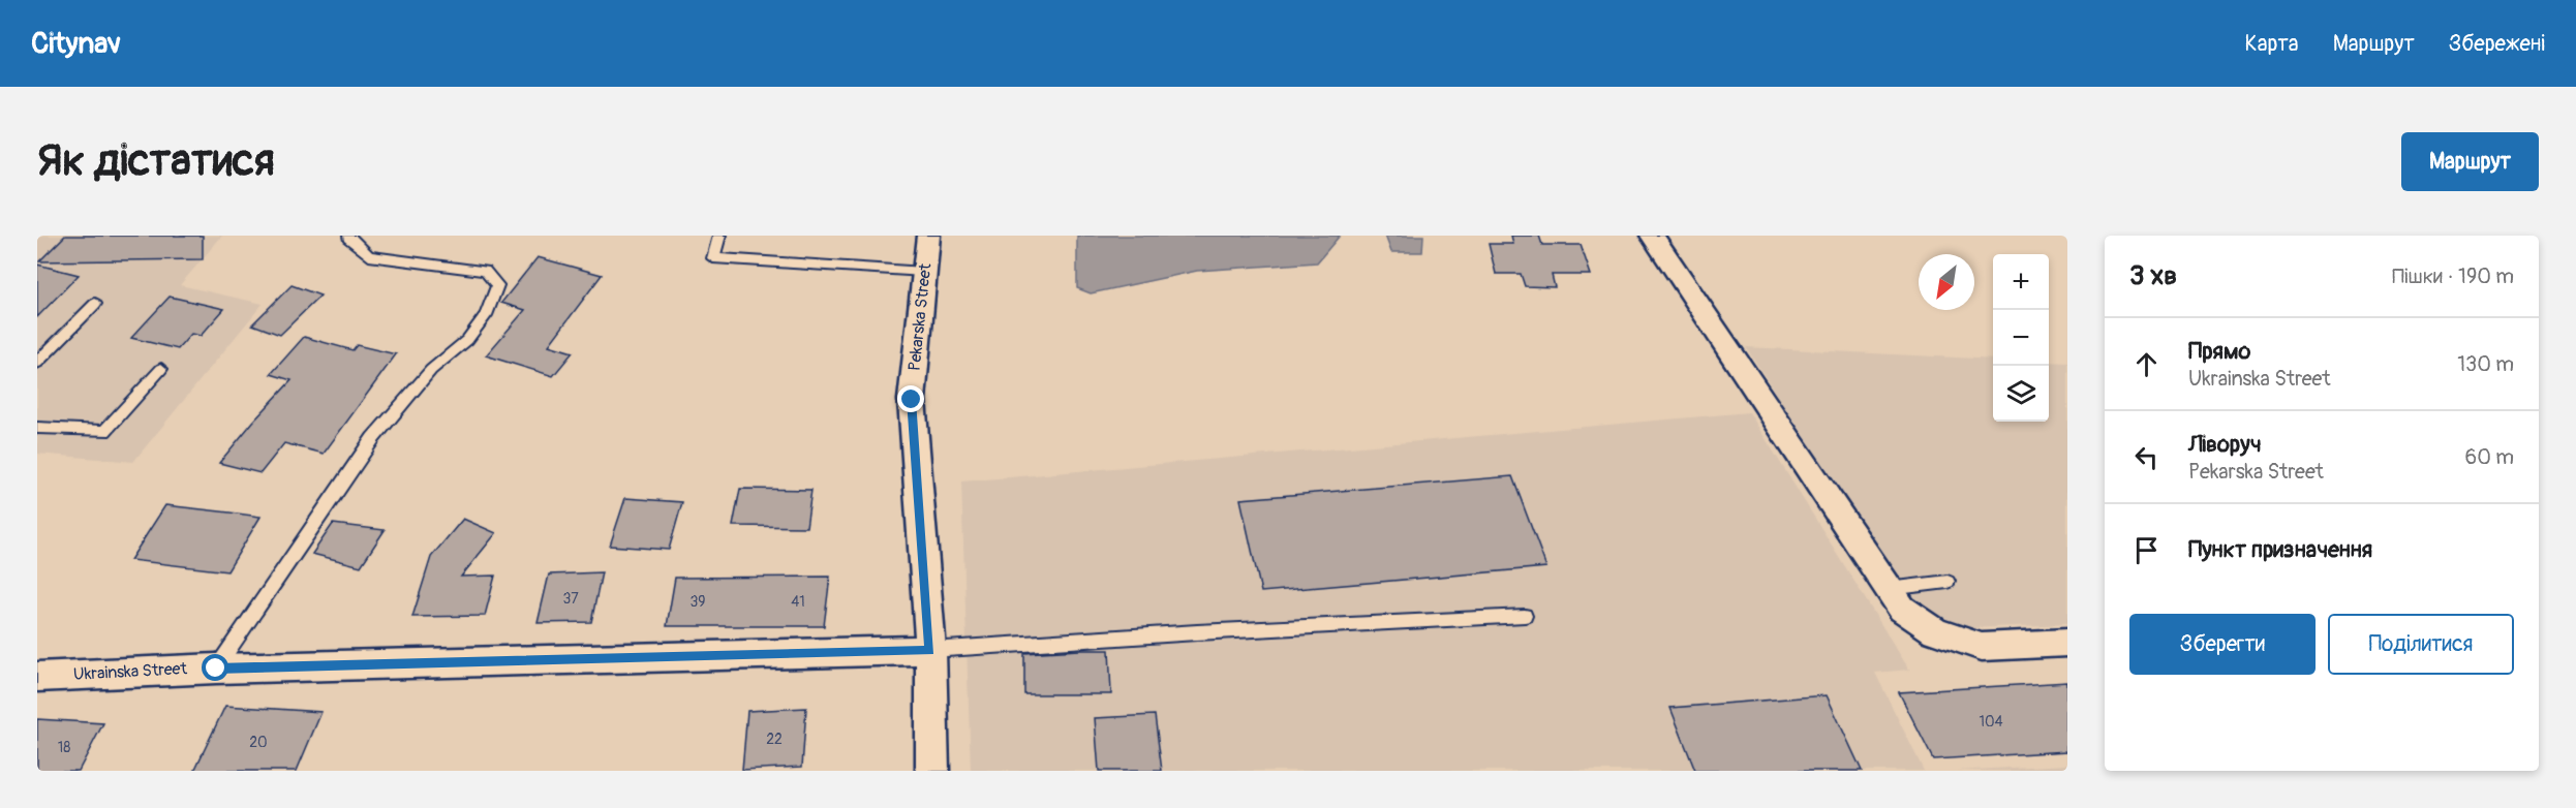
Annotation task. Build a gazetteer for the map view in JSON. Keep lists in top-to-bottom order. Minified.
{"streets":{"street":["Pekarska Street","Ukrainska Street"]},"crossings":[["Pekarska Street","Ukrainska Street"]],"house_numbers":["37","39","41","104","22","20","18"],"north":"bottom left","page":{"header":"Citynav","nav":["Карта","Маршрут","Збережені"],"buttons":["Маршрут",["Зберегти","Поділитися"]],"title":"Як дістатися","heading":["3 хв","Пішки · 190 m"],"map_buttons":["+","−"],"list":[["Прямо","Ukrainska Street","130 m"],["Ліворуч","Pekarska Street","60 m"],"Пункт призначення"]}}
